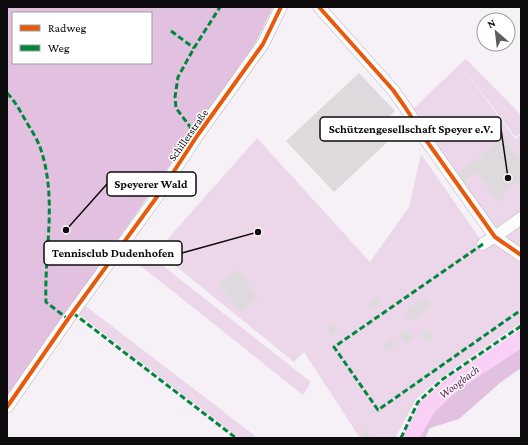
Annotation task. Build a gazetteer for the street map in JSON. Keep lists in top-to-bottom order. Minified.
{"streets":{"street":["Schillerstraße"]},"water":["Woogbach"],"places":["Schützengesellschaft Speyer e.V.","Speyerer Wald","Tennisclub Dudenhofen"],"legend":["Radweg","Weg"],"north":"top left"}
